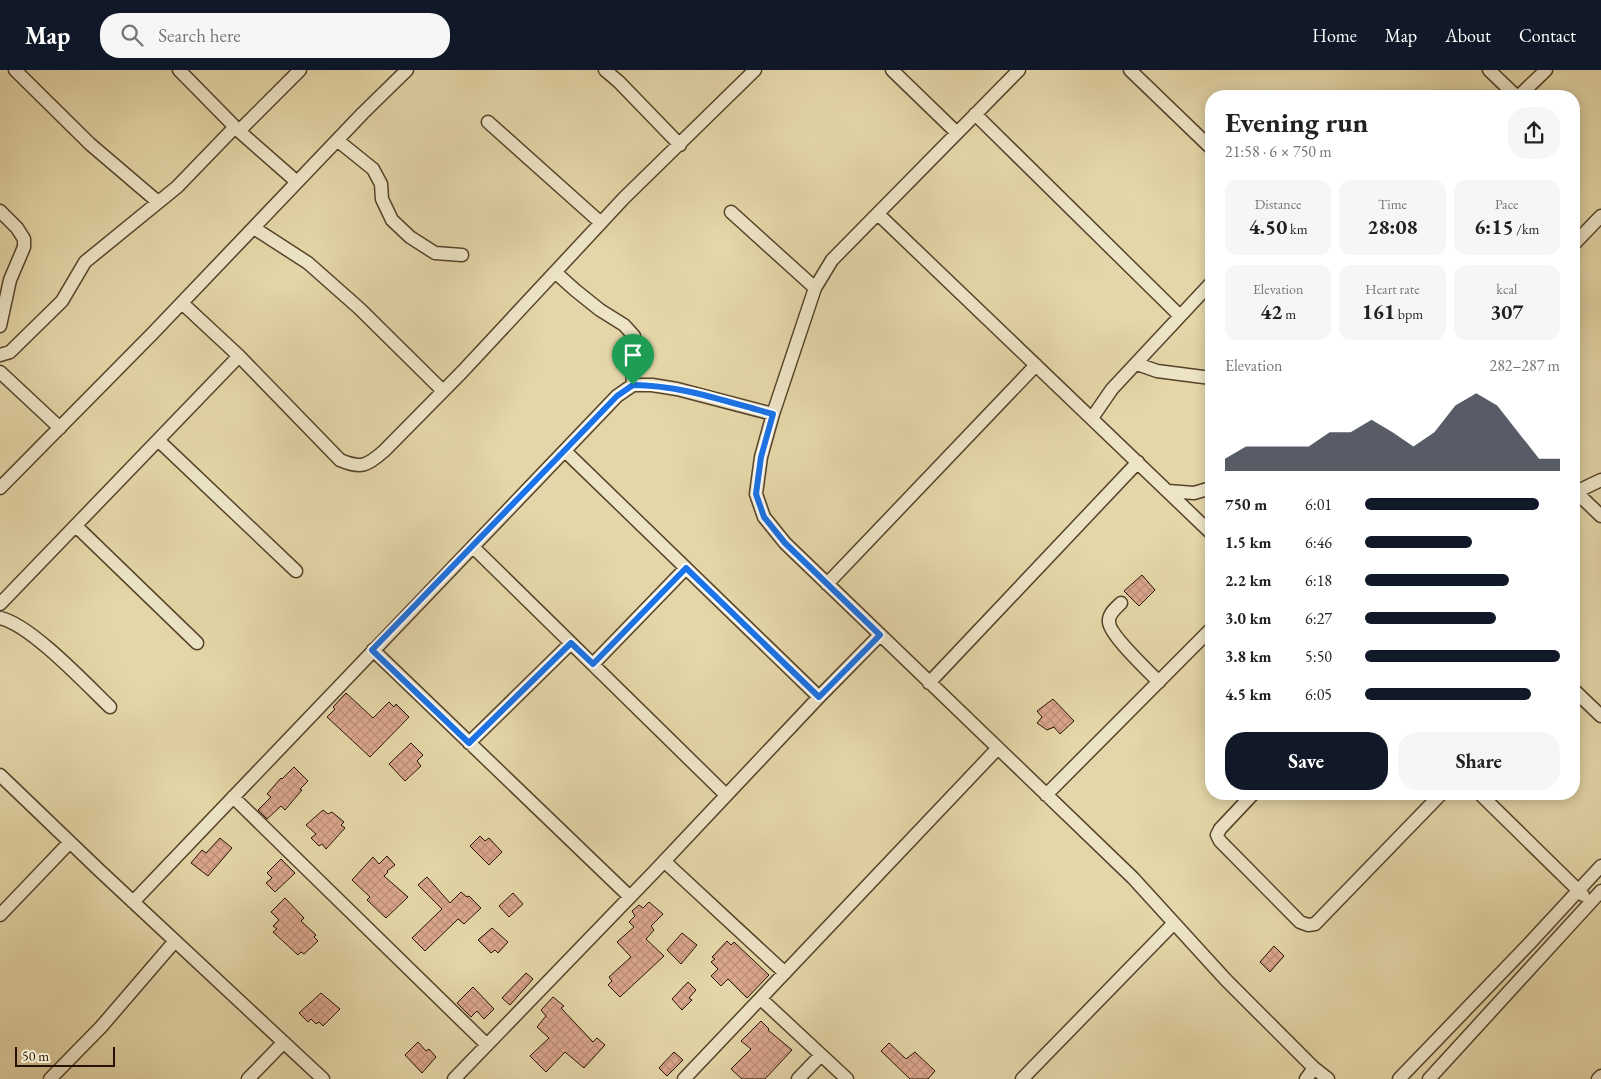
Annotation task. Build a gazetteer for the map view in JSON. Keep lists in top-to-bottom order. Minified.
{"scale_bar":"50 m","page":{"header":"Map","search":"Search here","nav":["Home","Map","About","Contact"],"heading":["Evening run","21:58 · 6 × 750 m"],"stats":[["Distance","4.50 km"],["Time","28:08"],["Pace","6:15 /km"],["Elevation","42 m"],["Heart rate","161 bpm"],["kcal","307"]],"chart":["Elevation","282–287 m"],"list":[{"name":"750 m","note":"6:01"},{"name":"1.5 km","note":"6:46"},{"name":"2.2 km","note":"6:18"},{"name":"3.0 km","note":"6:27"},{"name":"3.8 km","note":"5:50"},{"name":"4.5 km","note":"6:05"}],"buttons":["Save","Share"],"scale":"50 m"}}
